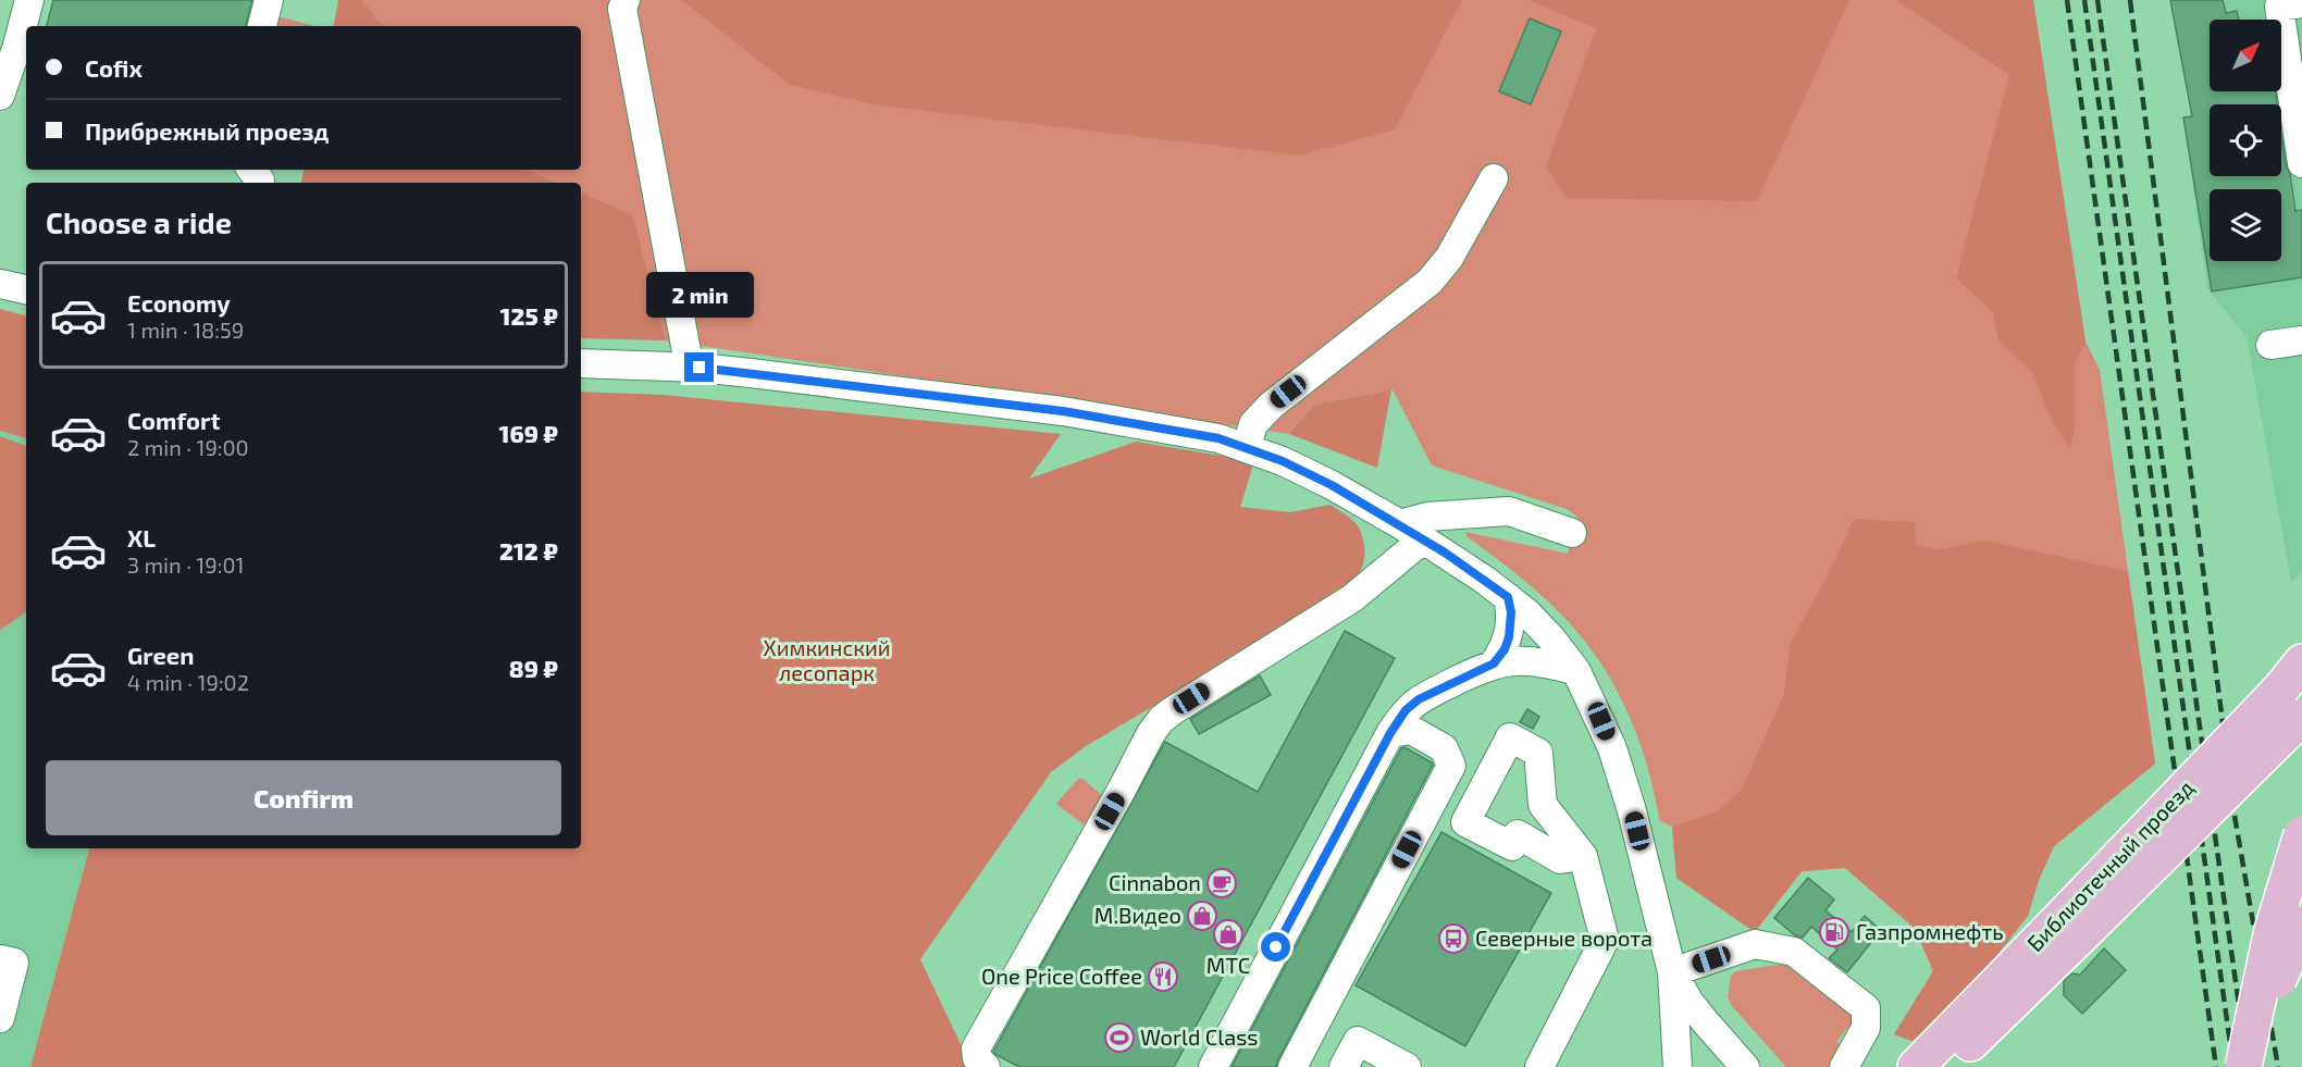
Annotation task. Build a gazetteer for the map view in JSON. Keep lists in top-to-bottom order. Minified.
{"streets":{"main road":["Библиотечный проезд"]},"parks":["Химкинский лесопарк"],"places":{"cafe":["Cinnabon"],"shop":["М.Видео","МТС"],"fuel station":["Газпромнефть"],"bus stop":["Северные ворота"],"restaurant":["One Price Coffee"],"sports":["World Class"]},"north":"top right","page":{"banner":["Cofix","Прибрежный проезд"],"heading":"Choose a ride","list":[{"name":"Economy","note":"1 min · 18:59","value":"125 ₽"},{"name":"Comfort","note":"2 min · 19:00","value":"169 ₽"},{"name":"XL","note":"3 min · 19:01","value":"212 ₽"},{"name":"Green","note":"4 min · 19:02","value":"89 ₽"}],"bubble":"2 min","buttons":"Confirm"}}
